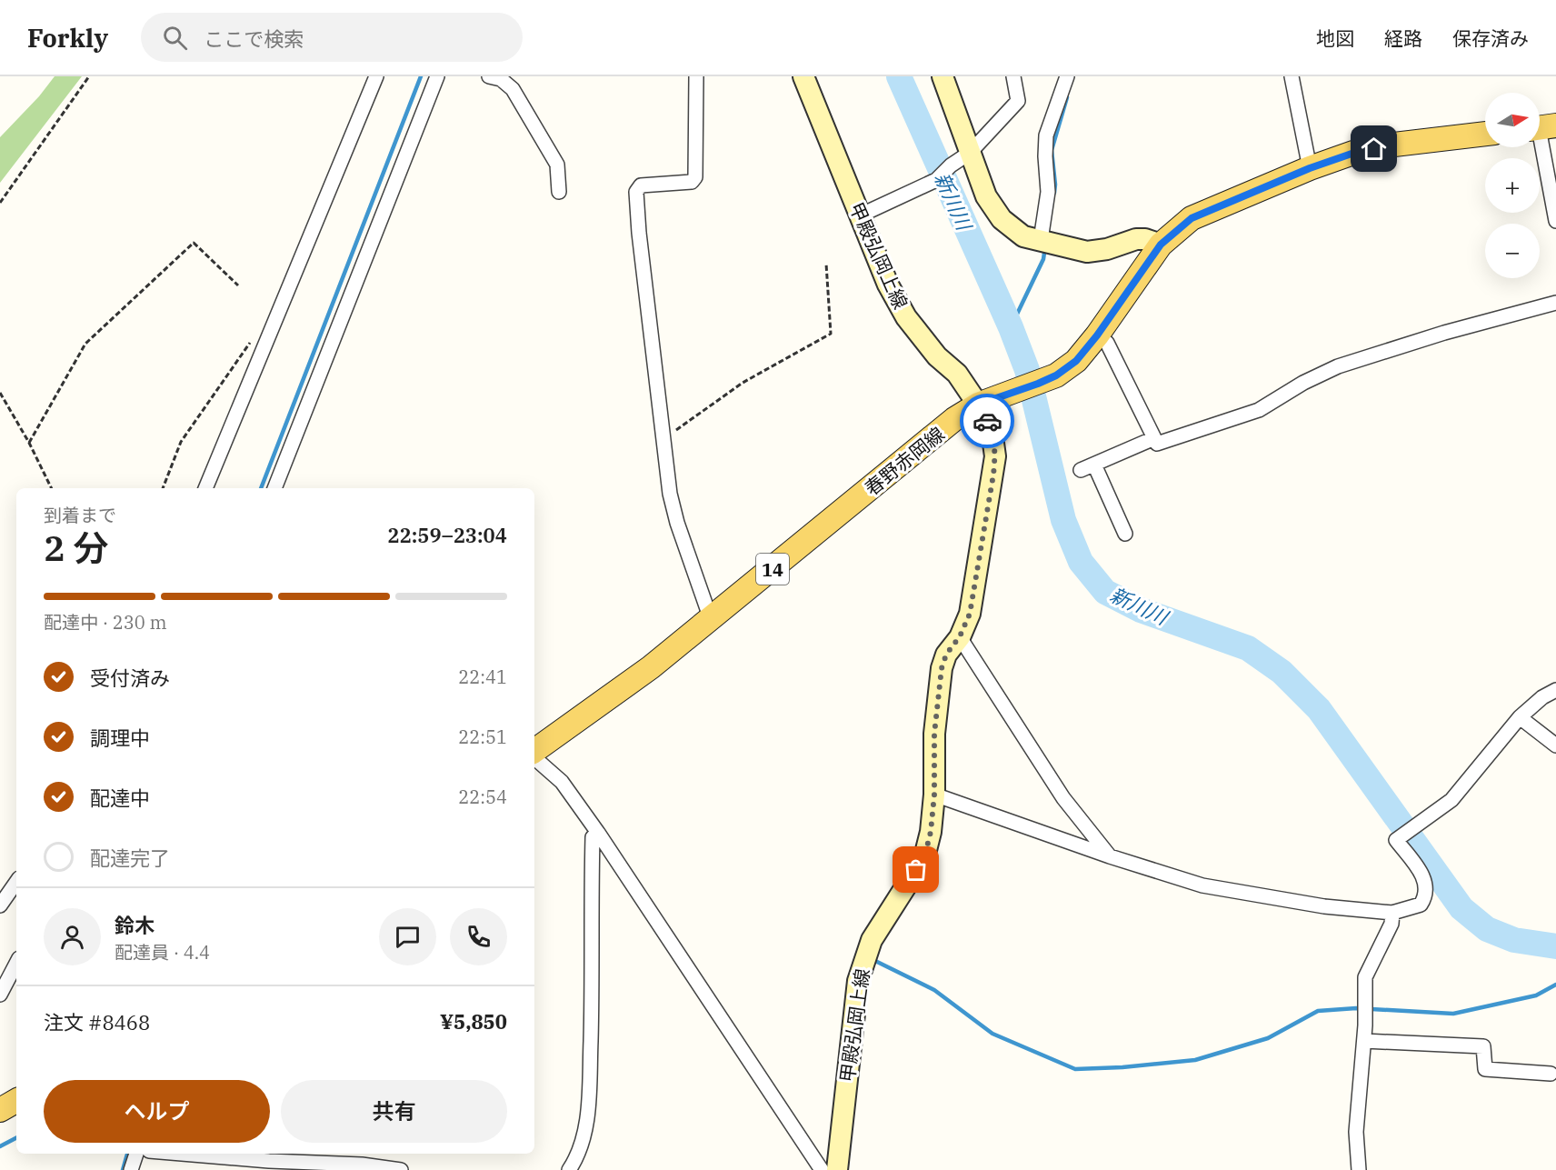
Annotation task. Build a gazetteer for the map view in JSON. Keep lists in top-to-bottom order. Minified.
{"streets":{"main road":["甲殿弘岡上線","春野赤岡線","14"]},"crossings":[["甲殿弘岡上線","春野赤岡線"]],"water":["新川川"],"north":"right","page":{"header":"Forkly","search":"ここで検索","nav":["地図","経路","保存済み"],"map_buttons":["+","−"],"heading":["2 分","到着まで","22:59–23:04"],"panel":["鈴木","配達員 · 4.4","注文 #8468","¥5,850"],"bar":"配達中 · 230 m","list":[["受付済み","22:41"],["調理中","22:51"],["配達中","22:54"],"配達完了"],"buttons":["ヘルプ","共有"]}}
